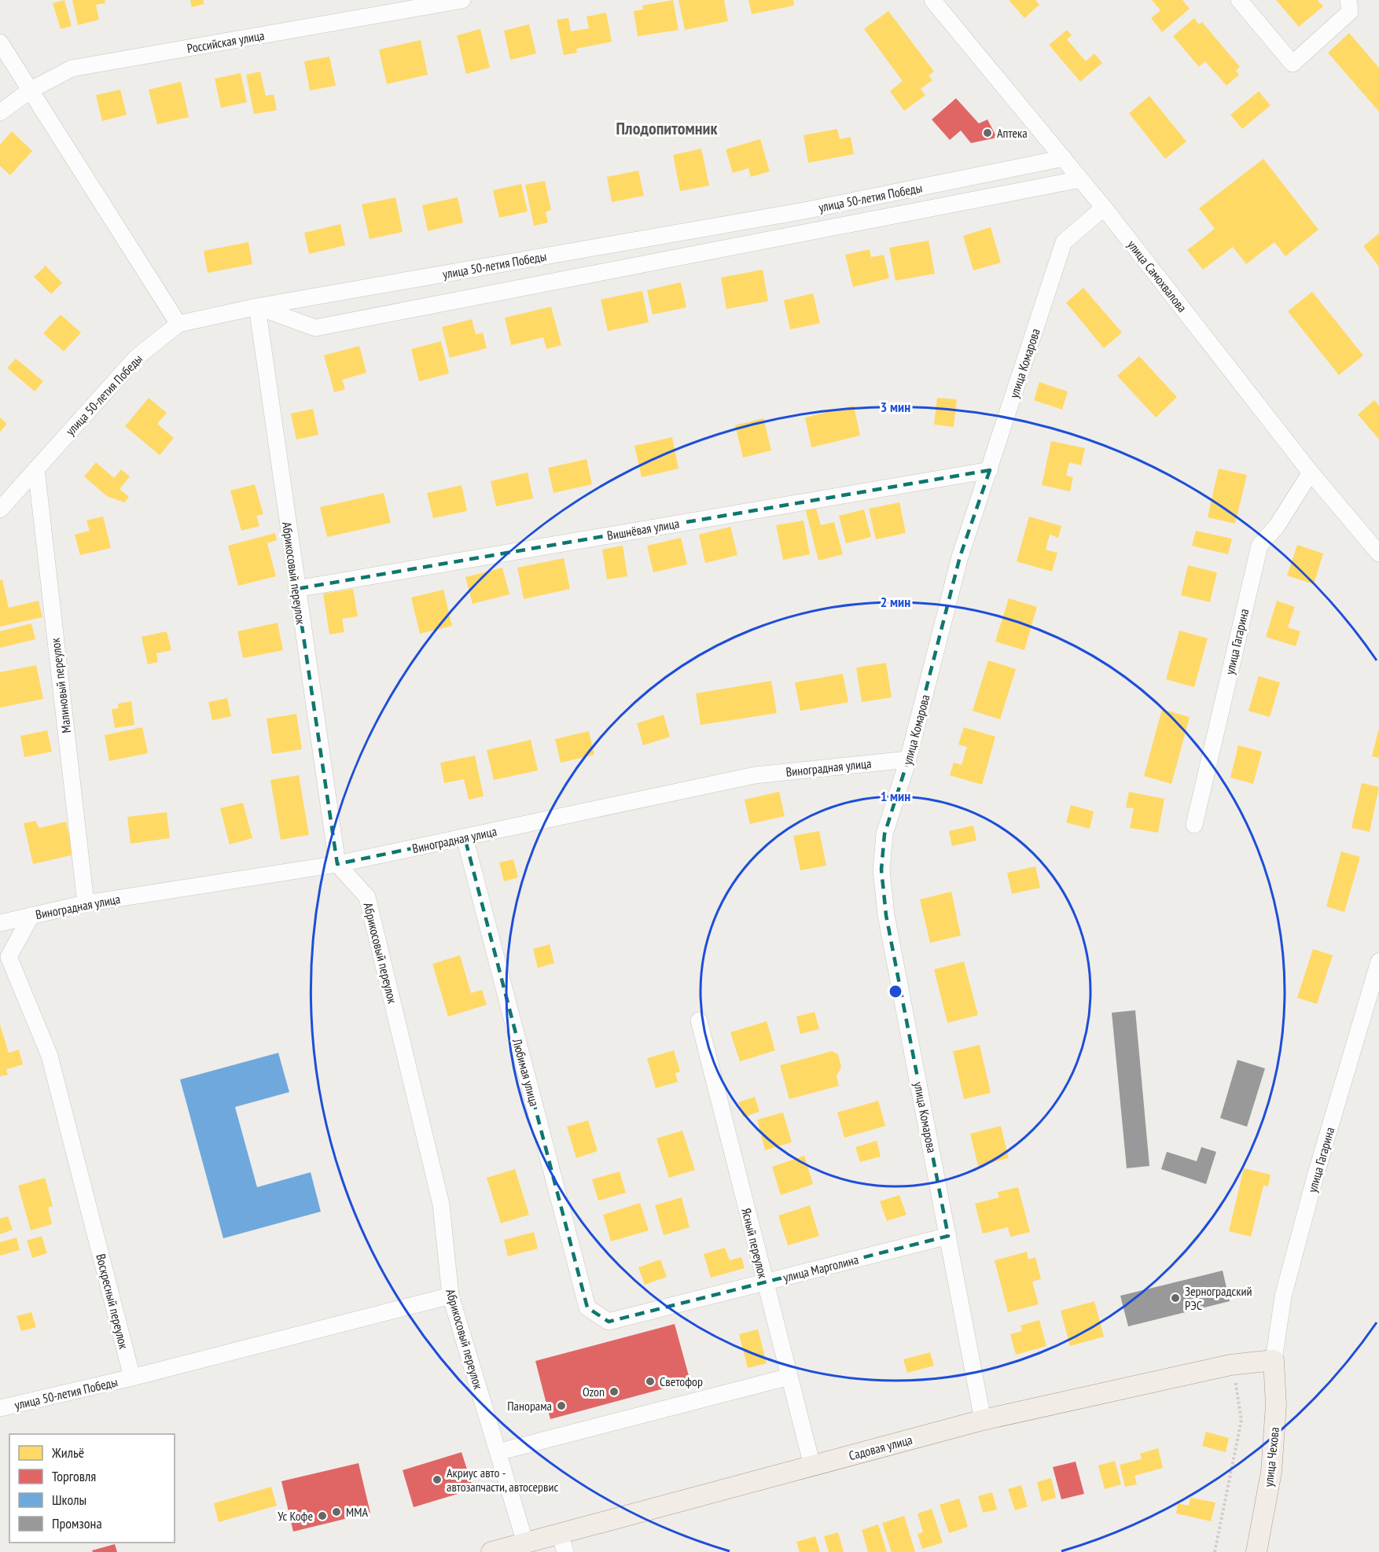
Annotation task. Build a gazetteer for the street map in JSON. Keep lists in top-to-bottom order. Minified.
{"streets":{"main road":["Садовая улица","улица Чехова"],"street":["Российская улица","улица 50-летия Победы","улица Самохвалова","улица Комарова","Вишнёвая улица","Абрикосовый переулок","улица Гагарина","Малиновый переулок","Виноградная улица","Любимая улица","Ясный переулок","улица Марголина","Воскресный переулок"]},"crossings":[["улица 50-летия Победы","улица Самохвалова"],["улица 50-летия Победы","Абрикосовый переулок"],["улица 50-летия Победы","Малиновый переулок"],["улица 50-летия Победы","Воскресный переулок"],["улица Самохвалова","улица Комарова"],["улица Самохвалова","улица Гагарина"],["улица Комарова","Вишнёвая улица"],["улица Комарова","Виноградная улица"],["улица Комарова","улица Марголина"],["улица Комарова","Садовая улица"],["Вишнёвая улица","Абрикосовый переулок"],["Абрикосовый переулок","Виноградная улица"],["Абрикосовый переулок","Садовая улица"],["улица Гагарина","Садовая улица"],["улица Гагарина","улица Чехова"],["Малиновый переулок","Виноградная улица"],["Виноградная улица","Любимая улица"],["Виноградная улица","Воскресный переулок"],["Любимая улица","улица Марголина"],["Ясный переулок","улица Марголина"],["Ясный переулок","Садовая улица"],["Садовая улица","улица Чехова"]],"districts":["Плодопитомник"],"places":["Аптека","Зерноградский РЭС","Светофор","Ozon","Панорама","Акриус авто - автозапчасти, автосервис","ММА","Ус Кофе"],"legend":["Жильё","Торговля","Школы","Промзона"],"rings":["3 мин","2 мин","1 мин"]}
